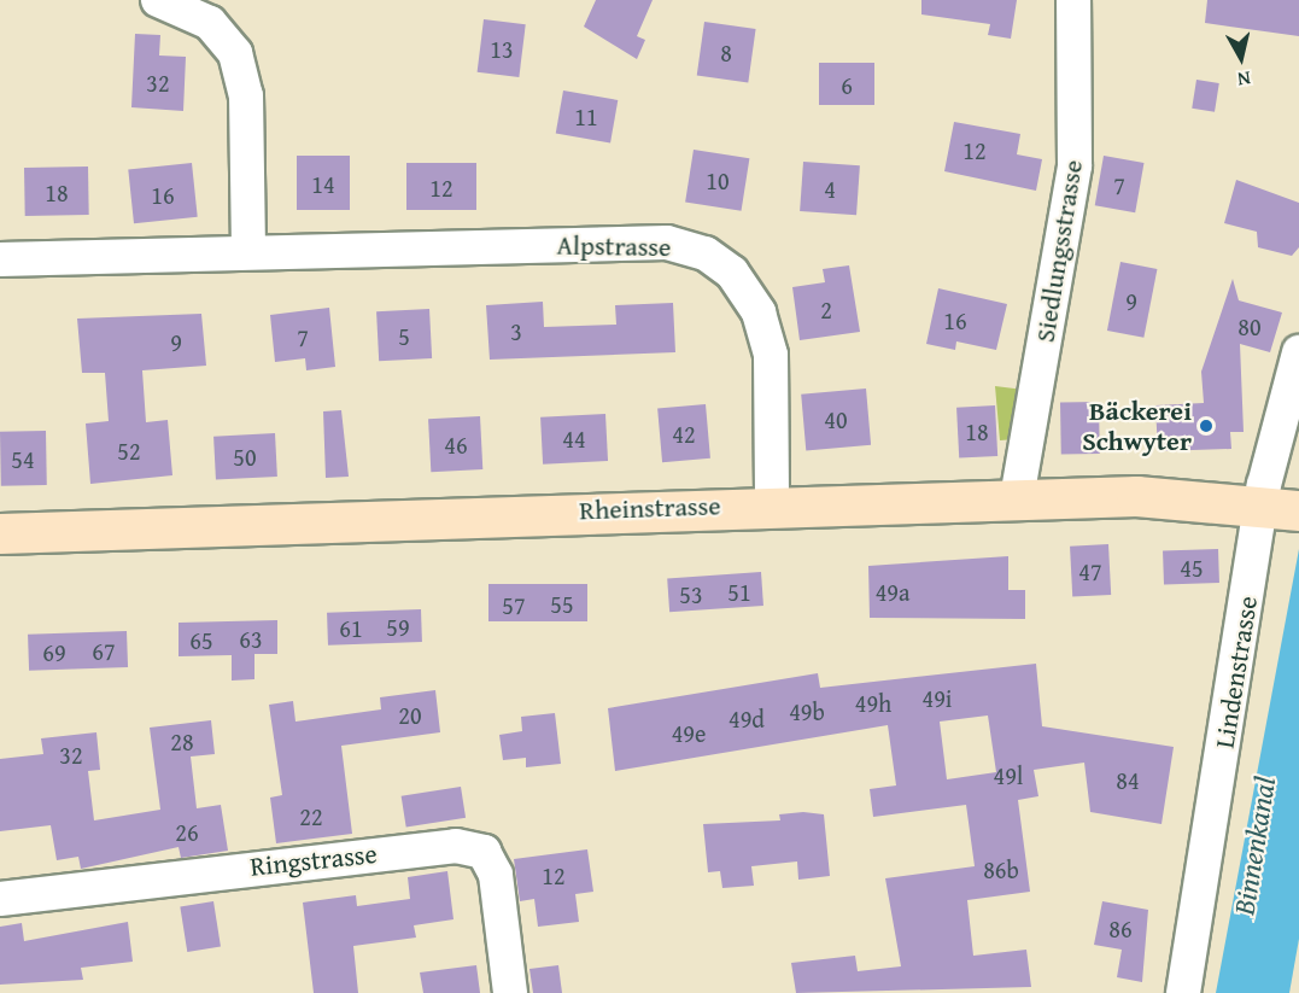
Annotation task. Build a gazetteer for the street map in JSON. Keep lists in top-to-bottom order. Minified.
{"streets":{"street":["Alpstrasse","Siedlungsstrasse","Rheinstrasse","Lindenstrasse","Ringstrasse"]},"crossings":[["Alpstrasse","Rheinstrasse"],["Siedlungsstrasse","Rheinstrasse"],["Rheinstrasse","Lindenstrasse"]],"water":["Binnenkanal"],"places":["Bäckerei Schwyter"],"house_numbers":["13","8","32","6","11","12","10","14","7","12","4","18","16","9","2","16","80","3","5","7","9","40","18","42","44","46","52","50","54","45","47","51","49a","53","55","57","59","61","63","65","67","69","49i","49h","49b","20","49d","49e","28","32","49l","84","22","26","86b","12","86"],"north":"bottom"}
